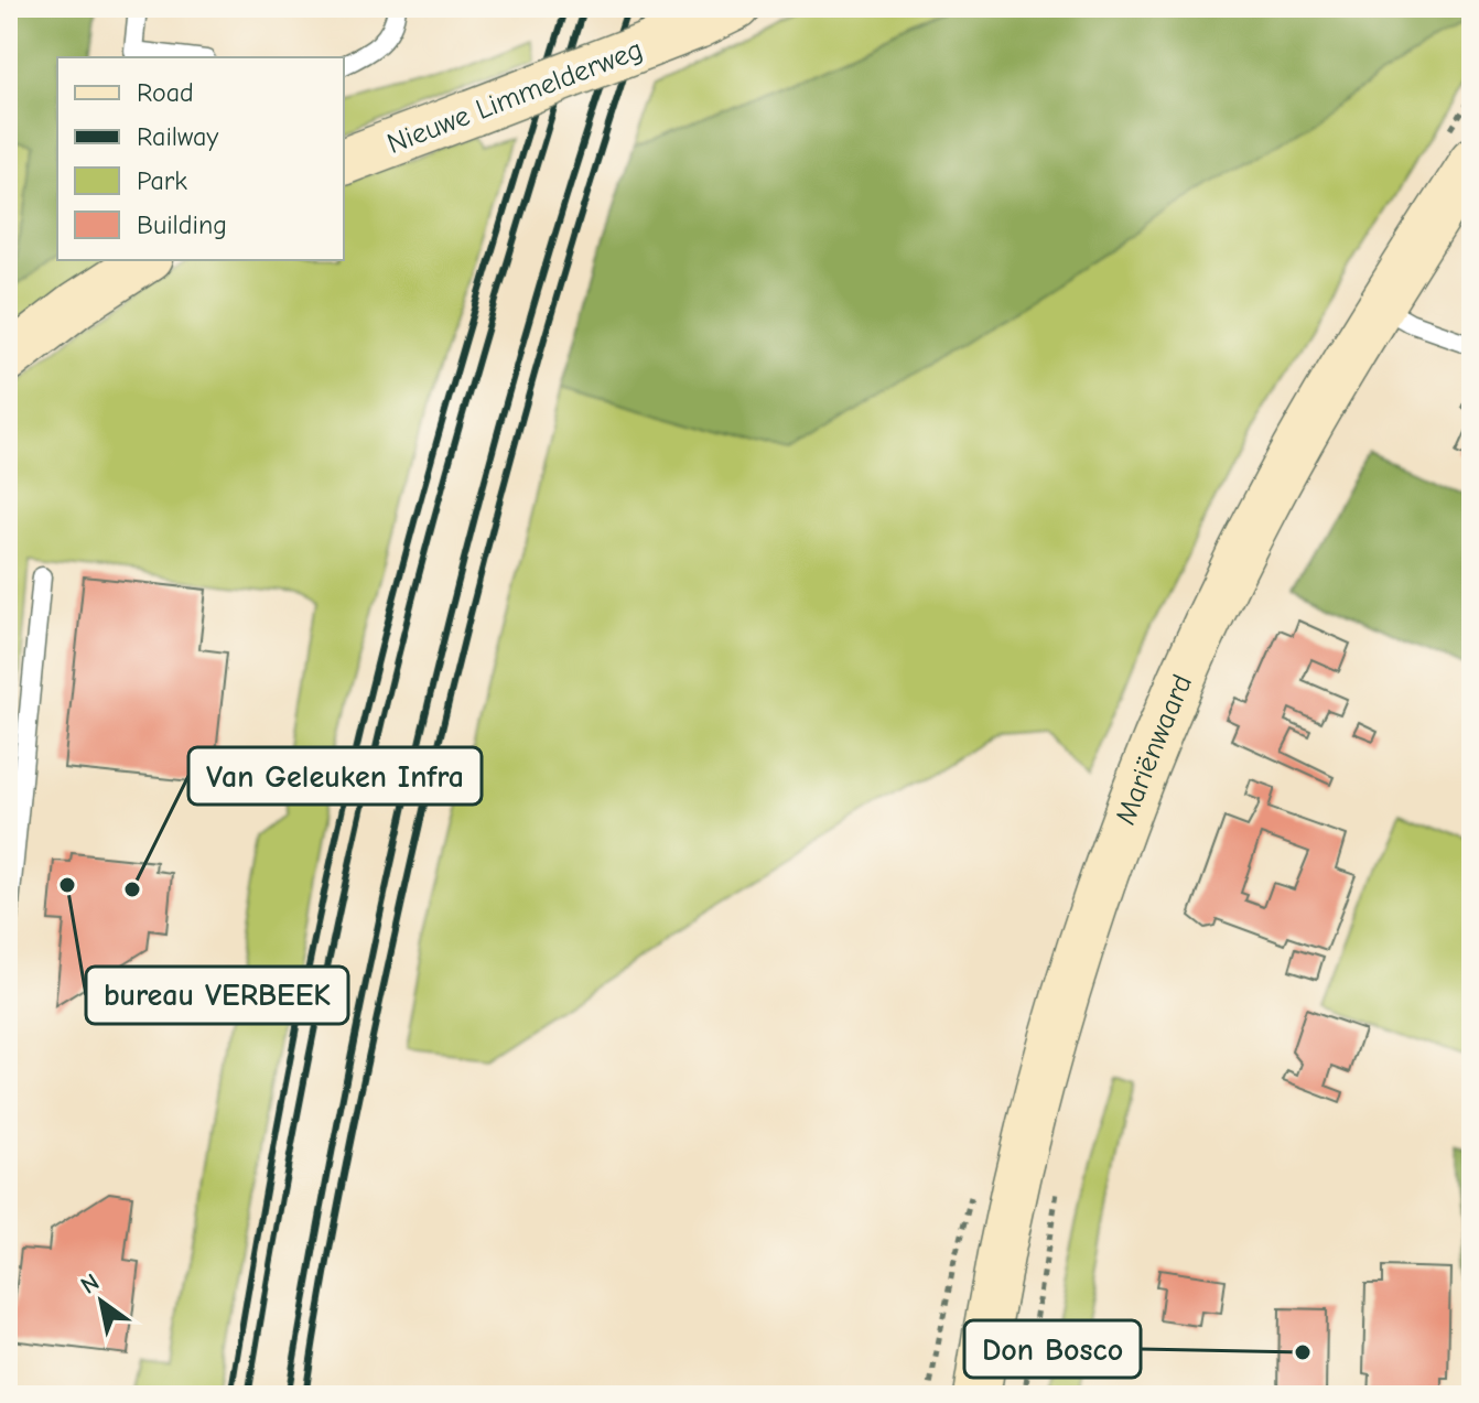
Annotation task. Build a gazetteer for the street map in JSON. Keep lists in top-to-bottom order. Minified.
{"streets":{"street":["Nieuwe Limmelderweg","Mariënwaard"]},"places":["bureau VERBEEK","Van Geleuken Infra","Don Bosco"],"legend":["Road","Railway","Park","Building"],"north":"top left"}
